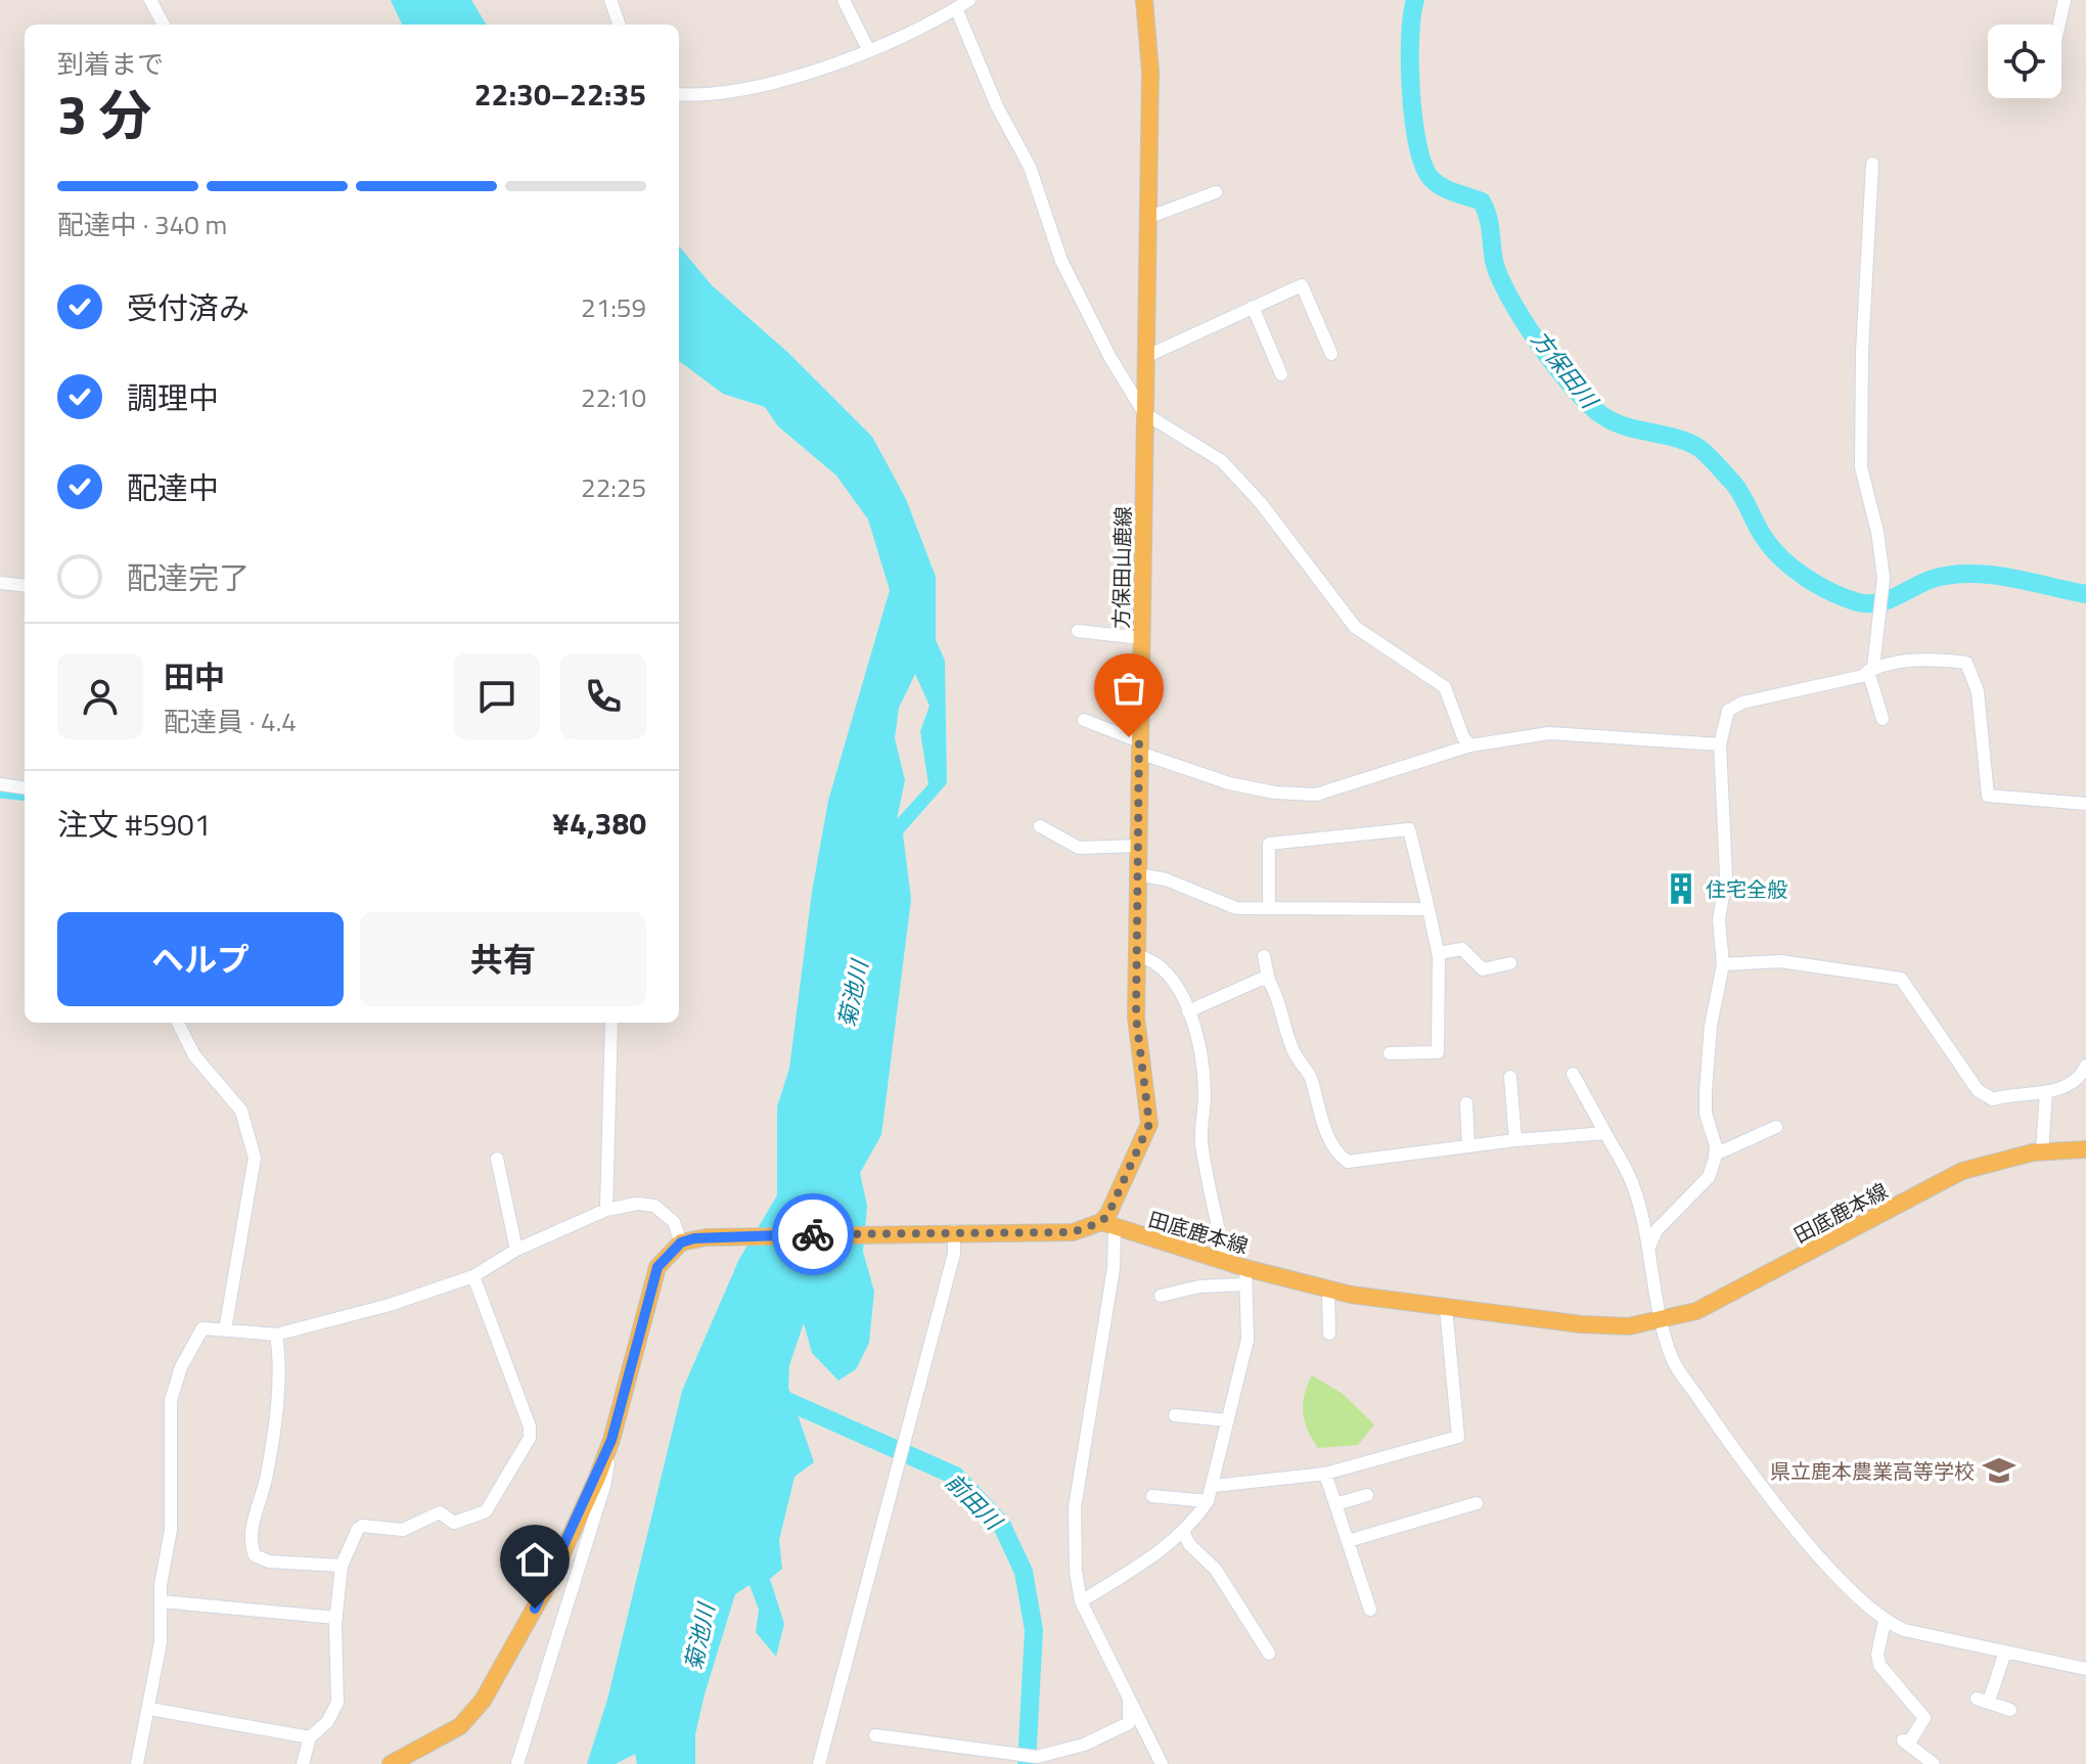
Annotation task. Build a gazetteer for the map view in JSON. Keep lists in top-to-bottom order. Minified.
{"streets":{"main road":["方保田山鹿線","田底鹿本線"]},"crossings":[["方保田山鹿線","田底鹿本線"]],"water":["方保田川","菊池川","前田川"],"places":{"building":["住宅全般"],"school or university":["県立鹿本農業高等学校"]},"page":{"heading":["3 分","到着まで","22:30–22:35"],"panel":["田中","配達員 · 4.4","注文 #5901","¥4,380"],"bar":"配達中 · 340 m","list":[["受付済み","21:59"],["調理中","22:10"],["配達中","22:25"],"配達完了"],"buttons":["ヘルプ","共有"]}}
